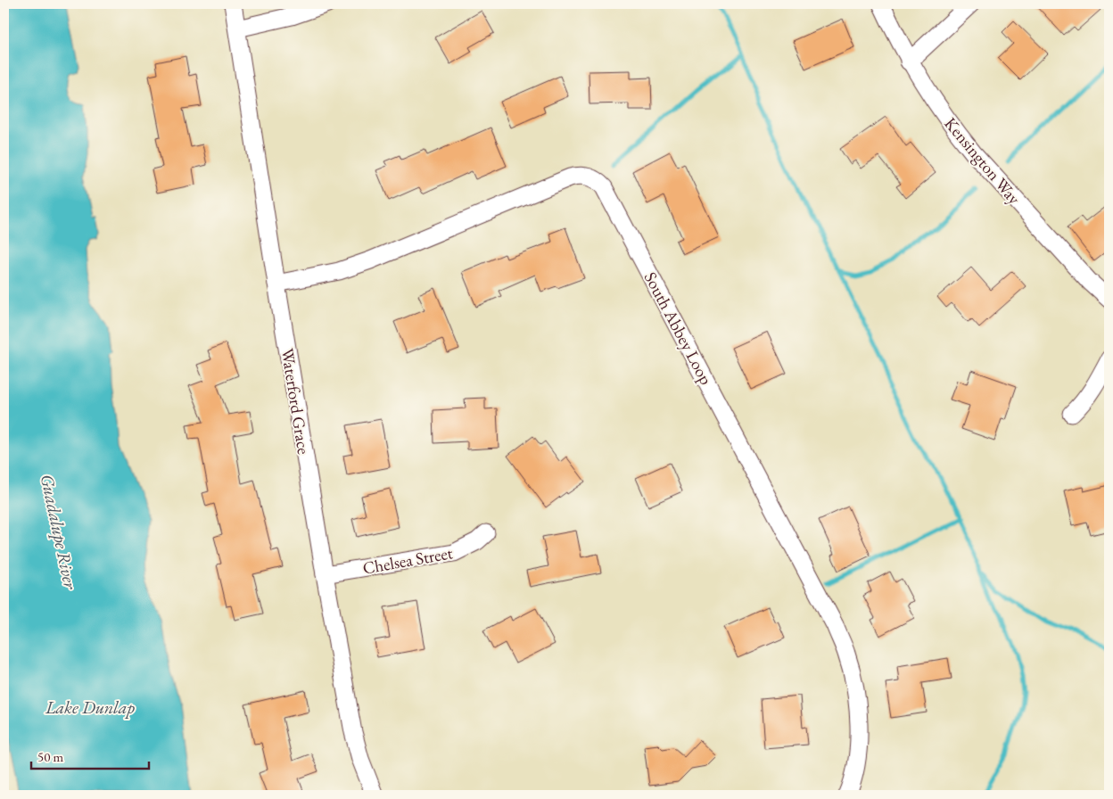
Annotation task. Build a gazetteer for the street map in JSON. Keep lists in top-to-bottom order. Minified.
{"streets":{"street":["Kensington Way","South Abbey Loop","Waterford Grace","Chelsea Street"]},"crossings":[["South Abbey Loop","Waterford Grace"],["Waterford Grace","Chelsea Street"]],"water":["Guadalupe River","Lake Dunlap"],"scale_bar":"50 m"}
